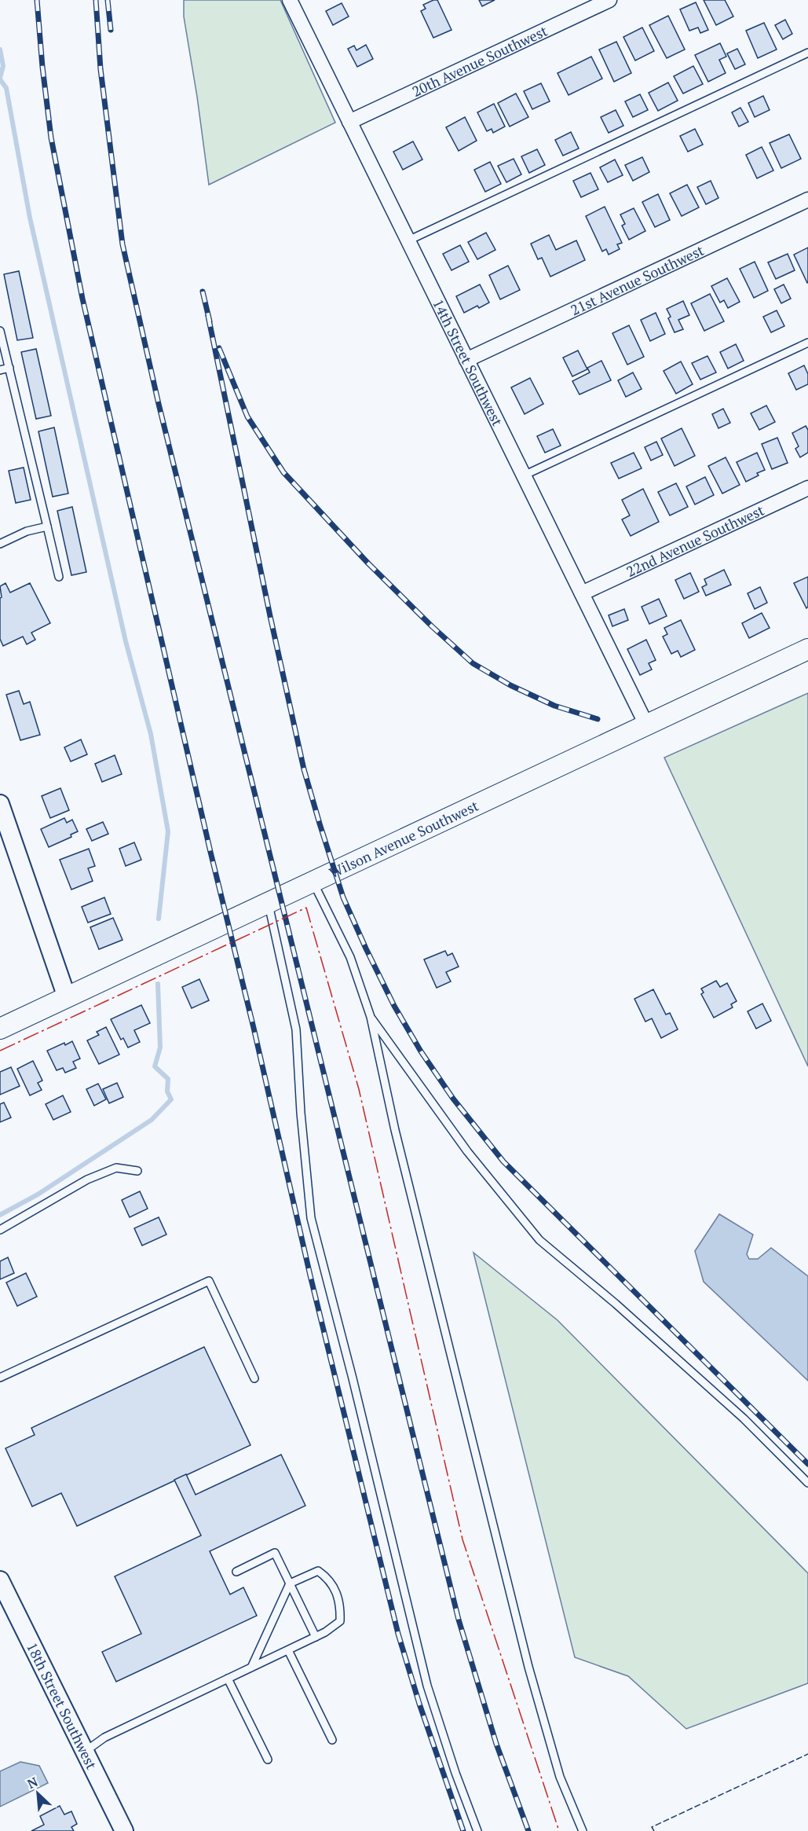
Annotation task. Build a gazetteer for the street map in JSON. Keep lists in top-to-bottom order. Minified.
{"streets":{"main road":["Wilson Avenue Southwest"],"street":["20th Avenue Southwest","21st Avenue Southwest","14th Street Southwest","22nd Avenue Southwest","18th Street Southwest"]},"crossings":[["20th Avenue Southwest","14th Street Southwest"],["21st Avenue Southwest","14th Street Southwest"],["14th Street Southwest","22nd Avenue Southwest"],["14th Street Southwest","Wilson Avenue Southwest"]],"north":"top left"}
